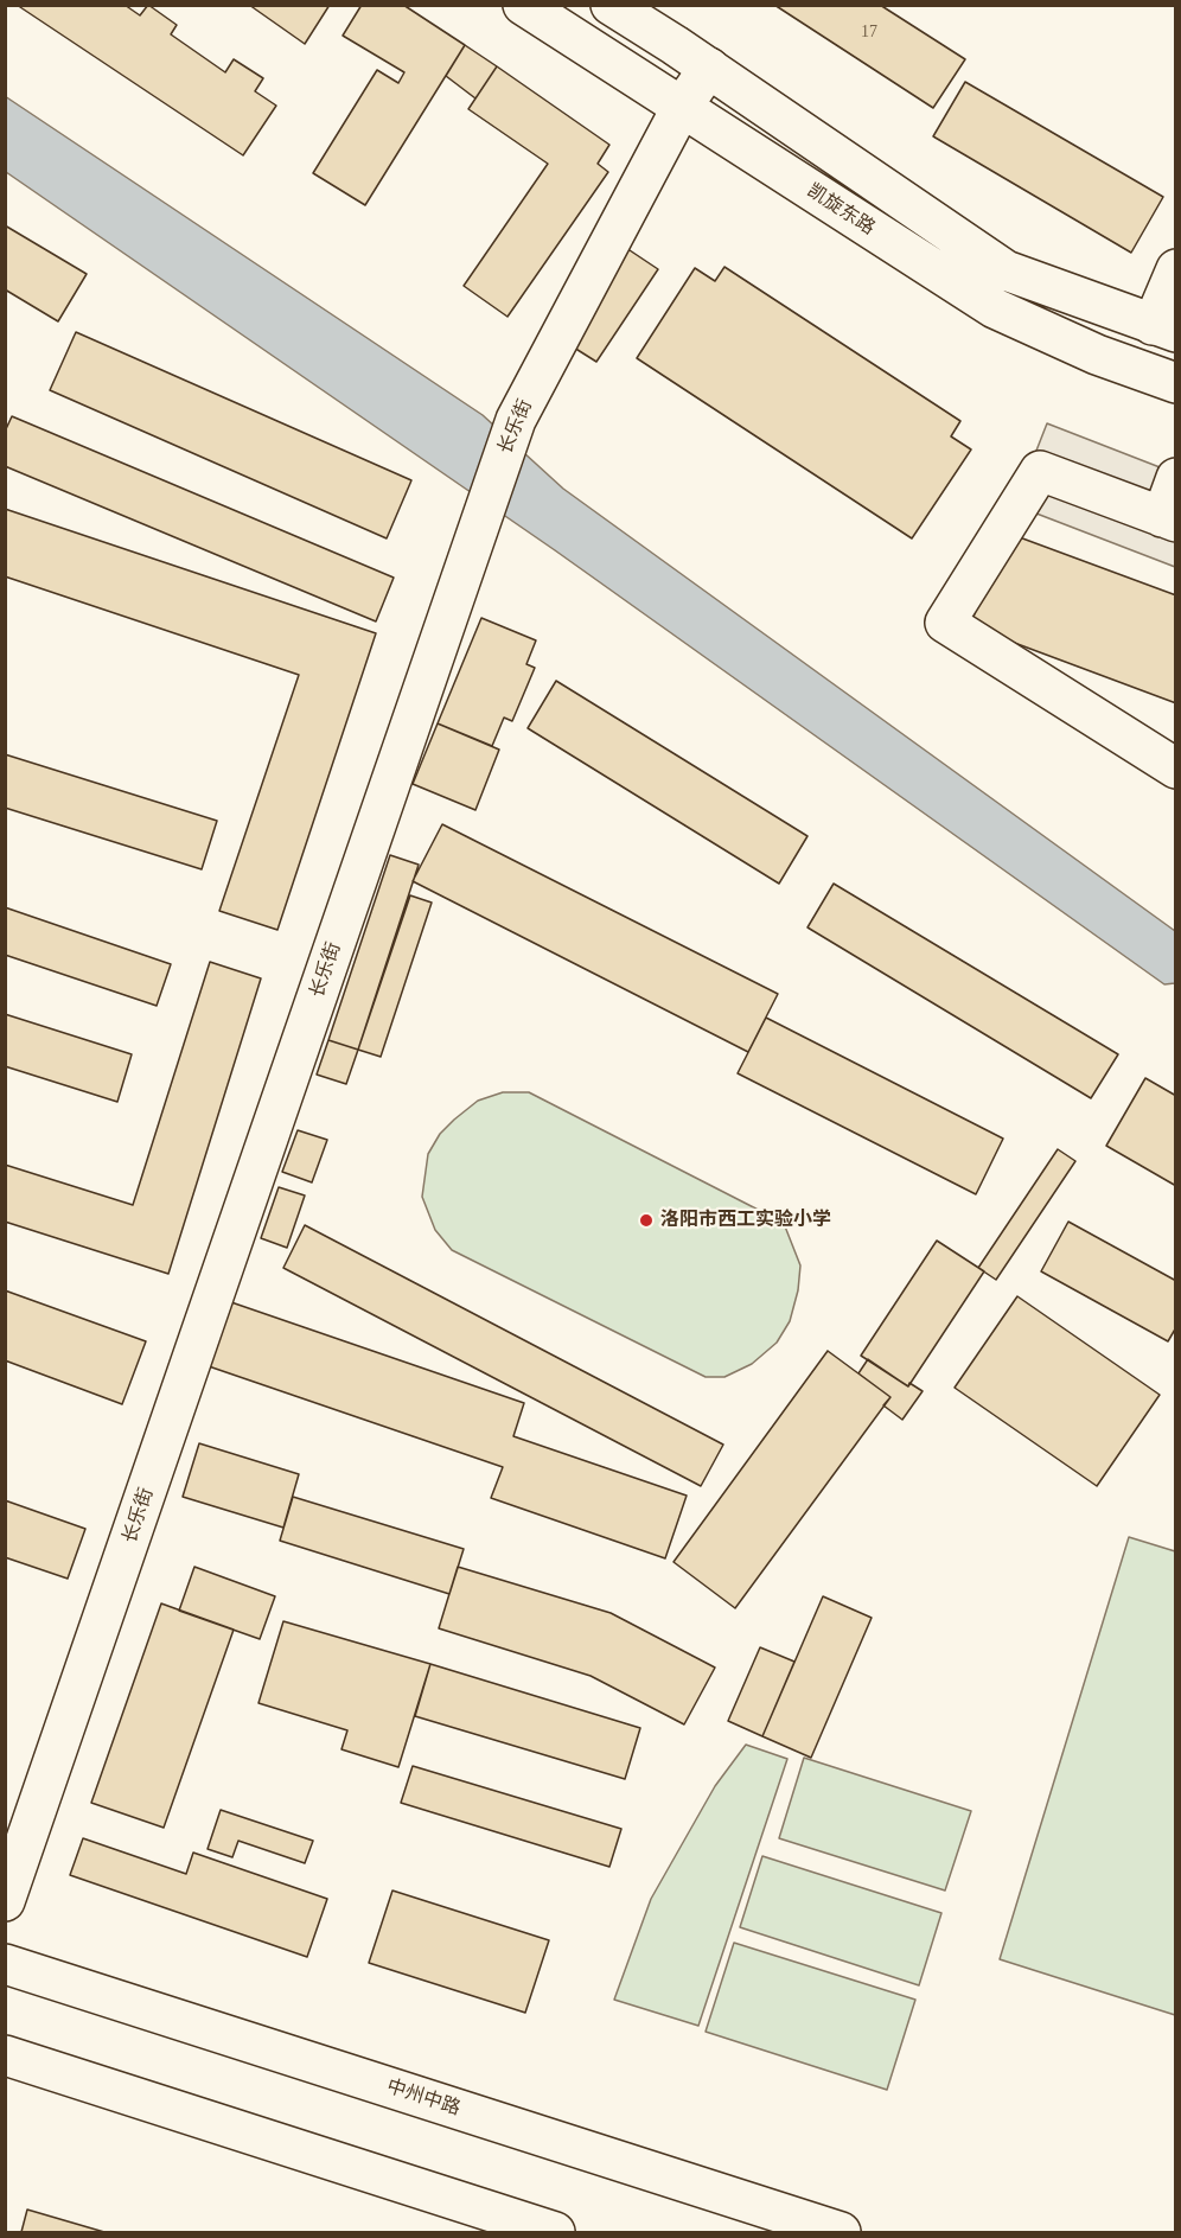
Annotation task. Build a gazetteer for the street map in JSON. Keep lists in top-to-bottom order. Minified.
{"streets":{"main road":["凯旋东路","长乐街","中州中路"]},"crossings":[["凯旋东路","长乐街"]],"places":["洛阳市西工实验小学"],"house_numbers":["17"]}
